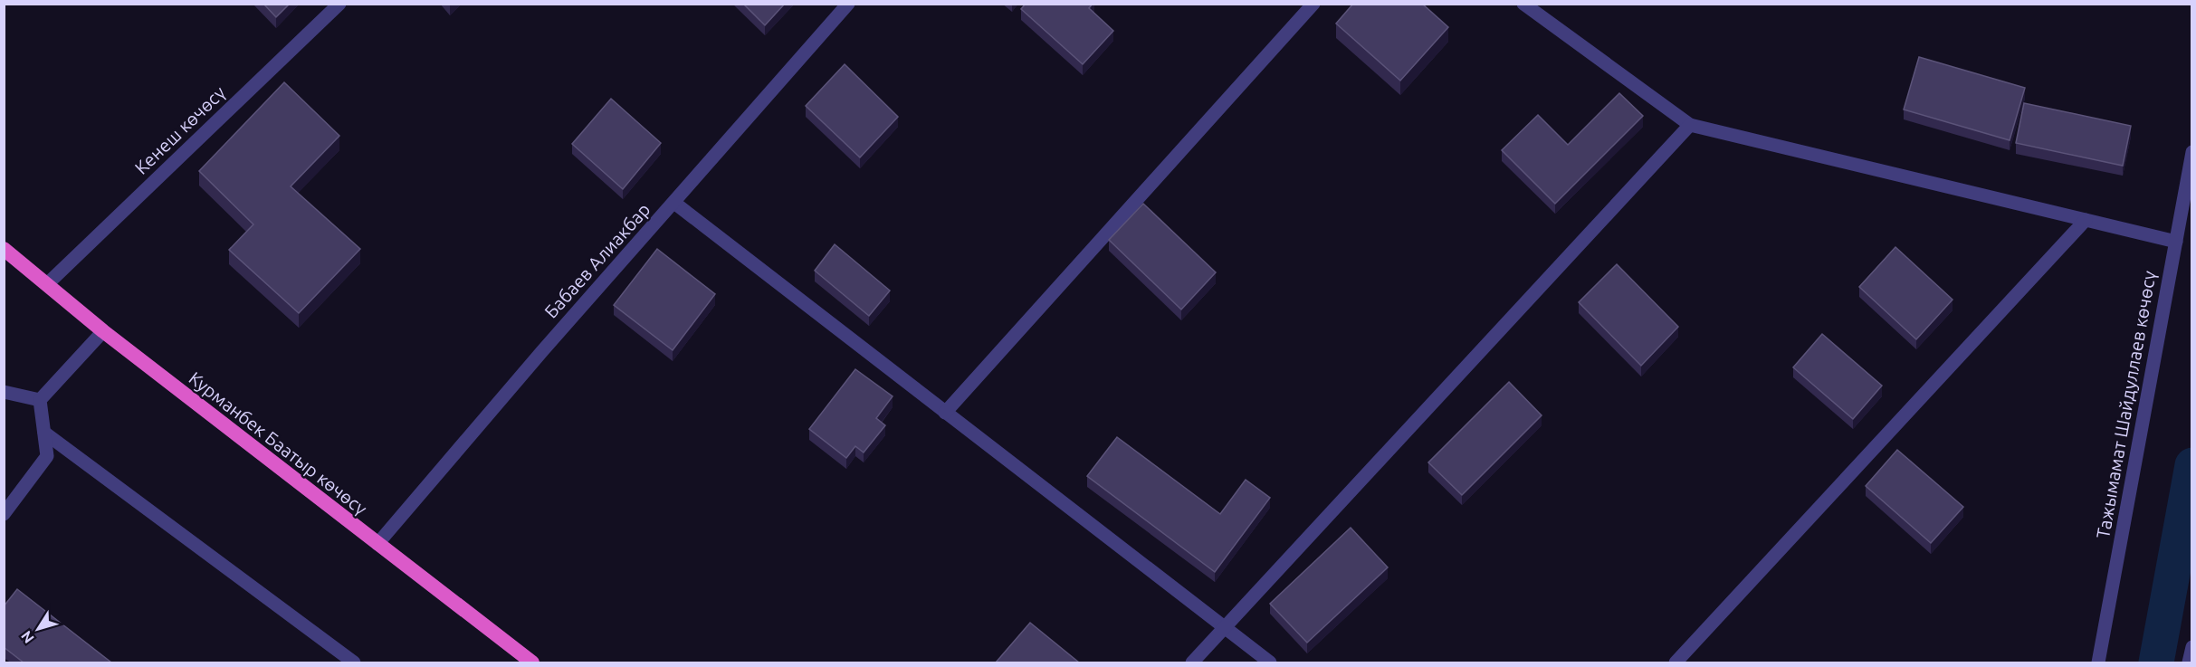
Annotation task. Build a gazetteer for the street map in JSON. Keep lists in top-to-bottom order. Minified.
{"streets":{"highway":["Курманбек Баатыр көчөсү"],"street":["Кенеш көчөсү","Бабаев Алиакбар","Тажымамат Шайдуллаев көчөсү"]},"crossings":[["Кенеш көчөсү","Курманбек Баатыр көчөсү"],["Бабаев Алиакбар","Курманбек Баатыр көчөсү"]],"north":"bottom left"}
